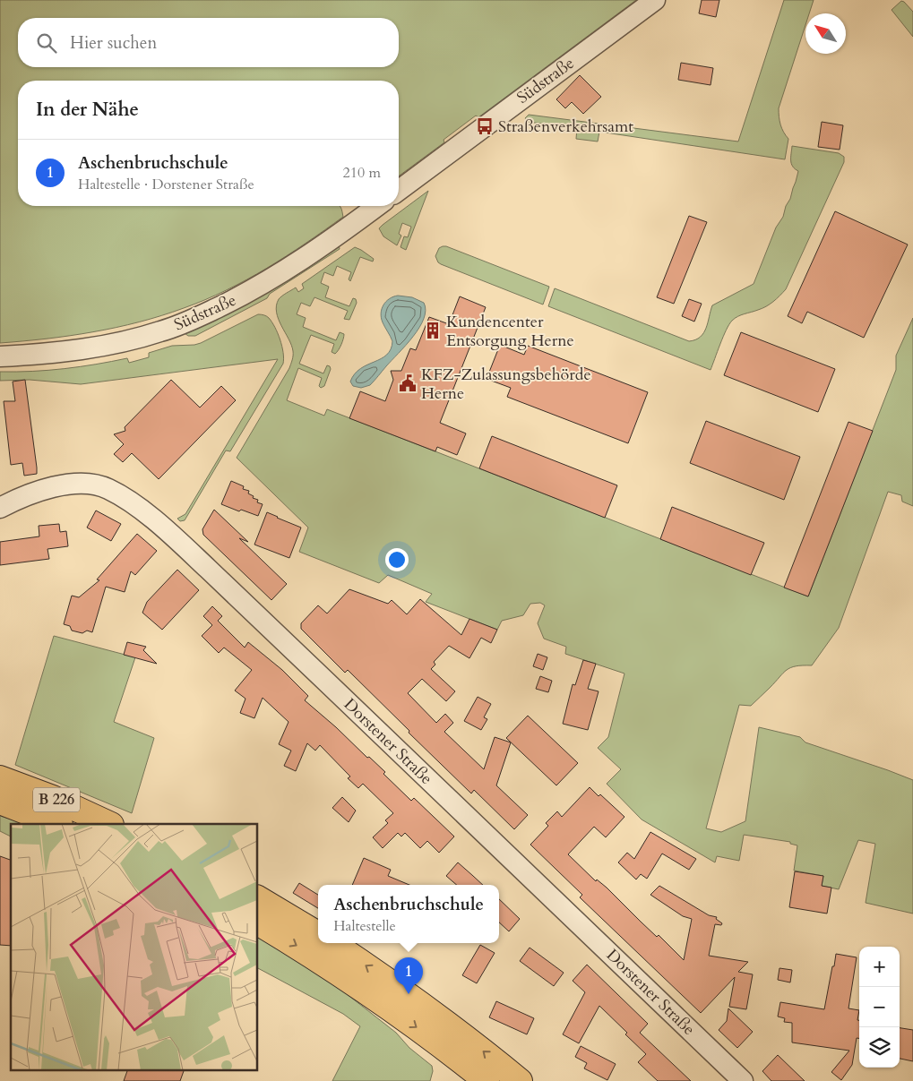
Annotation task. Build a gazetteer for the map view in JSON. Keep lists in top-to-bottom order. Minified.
{"streets":{"main road":["B 226"],"street":["Südstraße","Dorstener Straße"]},"places":{"bus stop":["Straßenverkehrsamt"],"building":["Kundencenter Entsorgung Herne"],"public building":["KFZ-Zulassungsbehörde Herne"]},"north":"top left","page":{"search":"Hier suchen","heading":"In der Nähe","list":[{"mark":"1","name":"Aschenbruchschule","note":"Haltestelle · Dorstener Straße","value":"210 m"}],"popup":["Aschenbruchschule","Haltestelle"],"map_buttons":["+","−"],"pins":"1"}}
